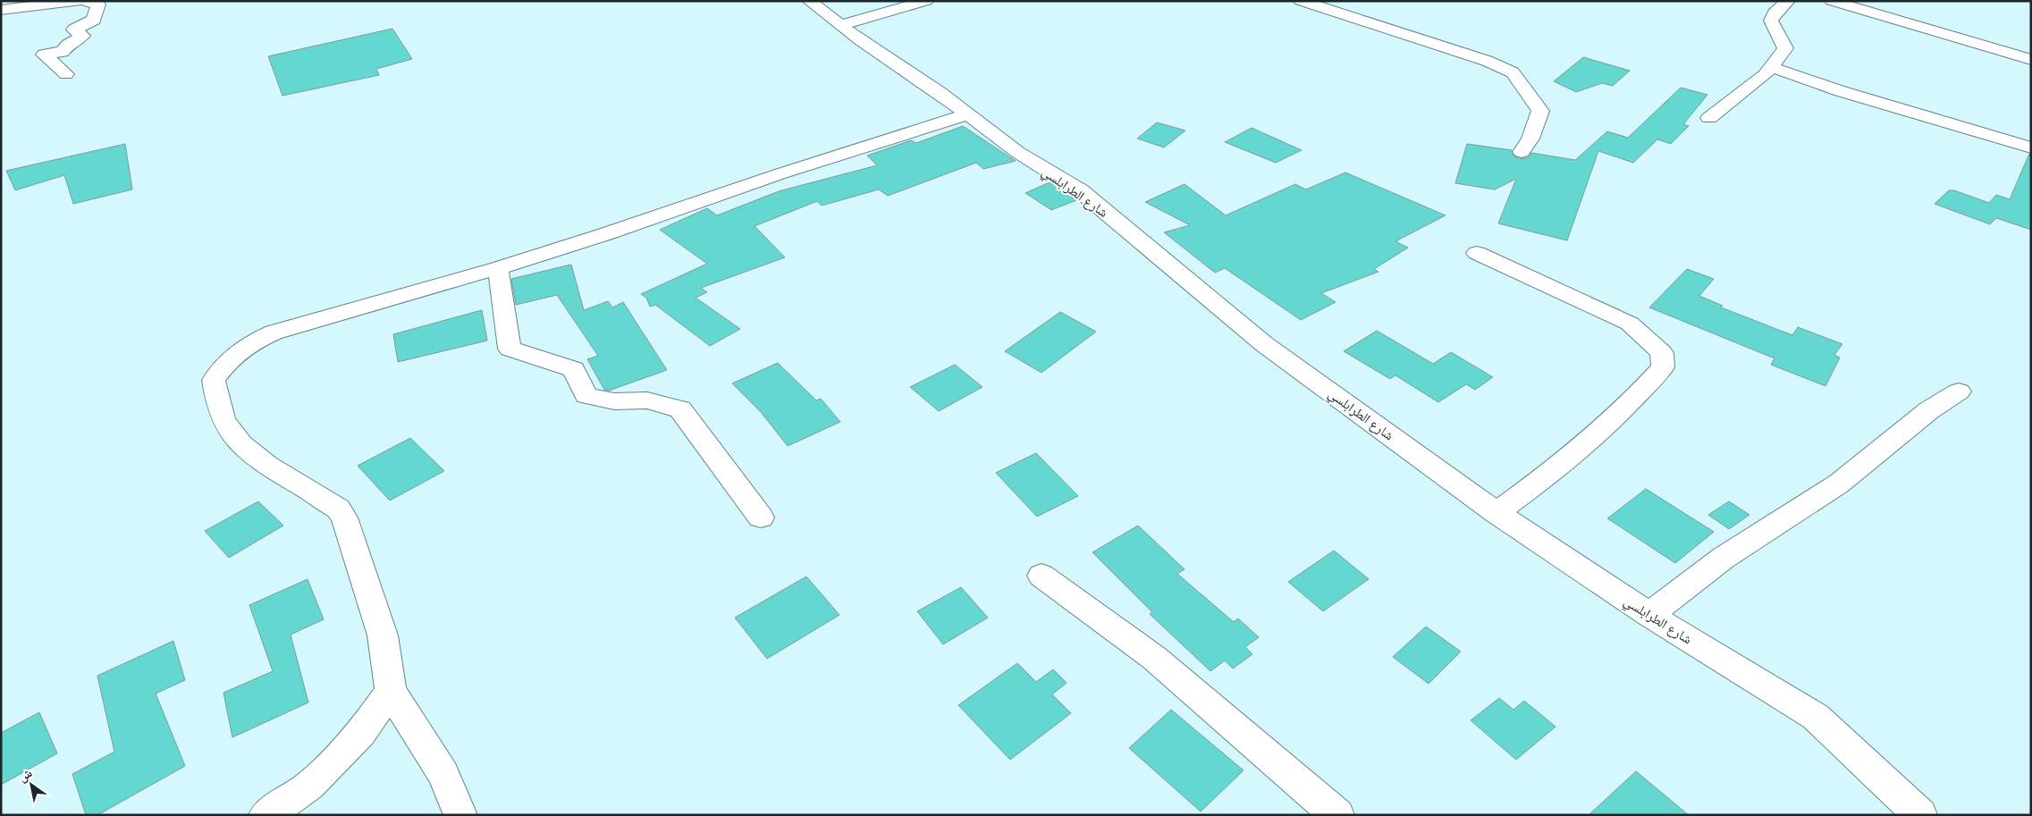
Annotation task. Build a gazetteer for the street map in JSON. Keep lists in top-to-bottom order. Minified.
{"streets":{"street":["شارع الطرابلسي"]},"north":"top left"}
